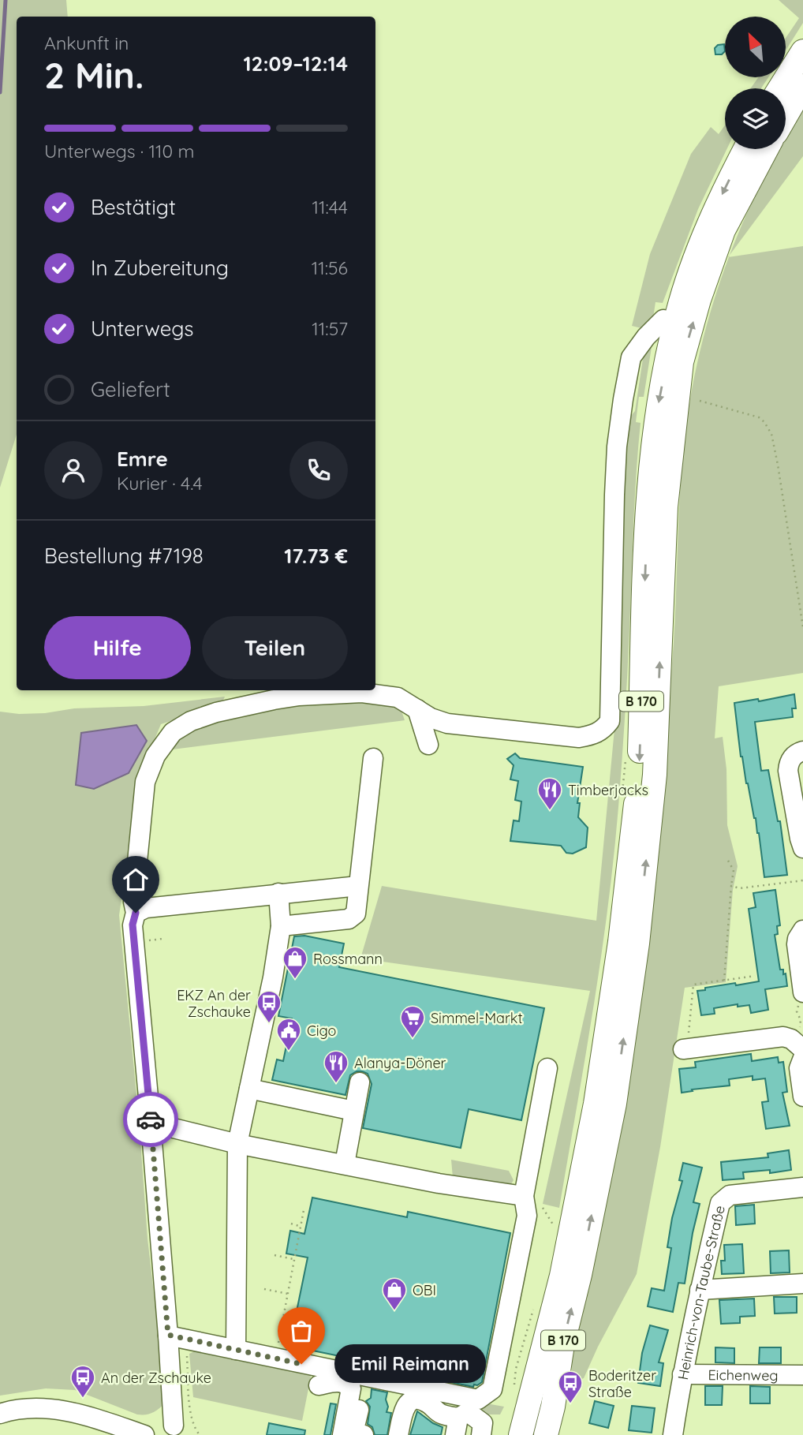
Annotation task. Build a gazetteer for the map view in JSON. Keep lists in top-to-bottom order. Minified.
{"streets":{"main road":["B 170"],"street":["Heinrich-von-Taube-Straße","Eichenweg"]},"crossings":[["Heinrich-von-Taube-Straße","Eichenweg"]],"places":{"restaurant":["Timberjacks","Alanya-Döner"],"shop":["Rossmann","OBI"],"bus stop":["EKZ An der Zschauke","An der Zschauke","Boderitzer Straße"],"supermarket":["Simmel-Markt"],"public building":["Cigo"],"other":["Emil Reimann"]},"north":"top left","page":{"heading":["2 Min.","Ankunft in","12:09–12:14"],"panel":["Emre","Kurier · 4.4","Bestellung #7198","17.73 €"],"bar":"Unterwegs · 110 m","list":[["Bestätigt","11:44"],["In Zubereitung","11:56"],["Unterwegs","11:57"],"Geliefert"],"buttons":["Hilfe","Teilen"],"bubble":"Emil Reimann"}}
